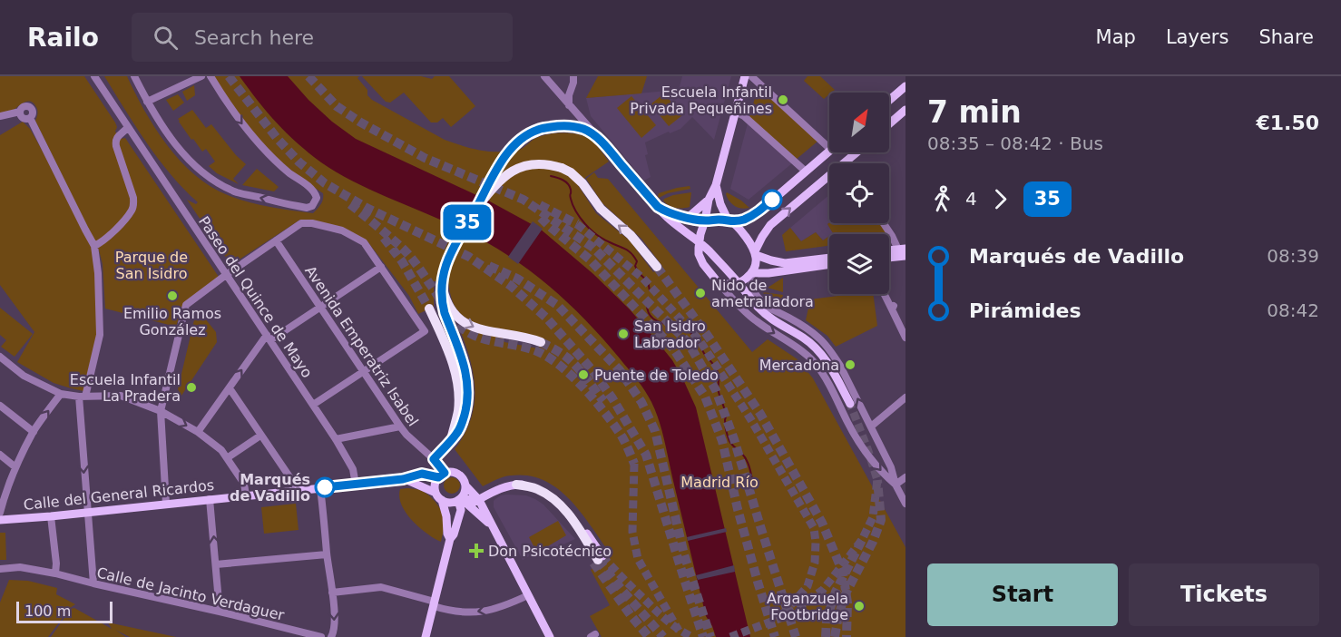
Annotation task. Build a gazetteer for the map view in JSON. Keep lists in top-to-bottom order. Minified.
{"streets":{"main road":["Calle del General Ricardos"],"street":["Paseo del Quince de Mayo","Avenida Emperatriz Isabel","Calle de Jacinto Verdaguer"]},"crossings":[["Paseo del Quince de Mayo","Calle del General Ricardos"]],"parks":["Parque de San Isidro","Madrid Río"],"places":{"other":["Escuela Infantil Privada Pequeñines","Nido de ametralladora","Emilio Ramos González","San Isidro Labrador","Mercadona","Puente de Toledo","Escuela Infantil La Pradera","Marqués de Vadillo","Arganzuela Footbridge"],"health":["Don Psicotécnico"]},"lines":["bus line 35"],"scale_bar":"100 m","north":"top right","page":{"header":"Railo","search":"Search here","nav":["Map","Layers","Share"],"on_map":"35","heading":["7 min","08:35 – 08:42 · Bus","€1.50"],"legs":["4","35"],"list":[{"name":"Marqués de Vadillo","value":"08:39"},{"name":"Pirámides","value":"08:42"}],"buttons":["Start","Tickets"],"scale":"100 m"}}
